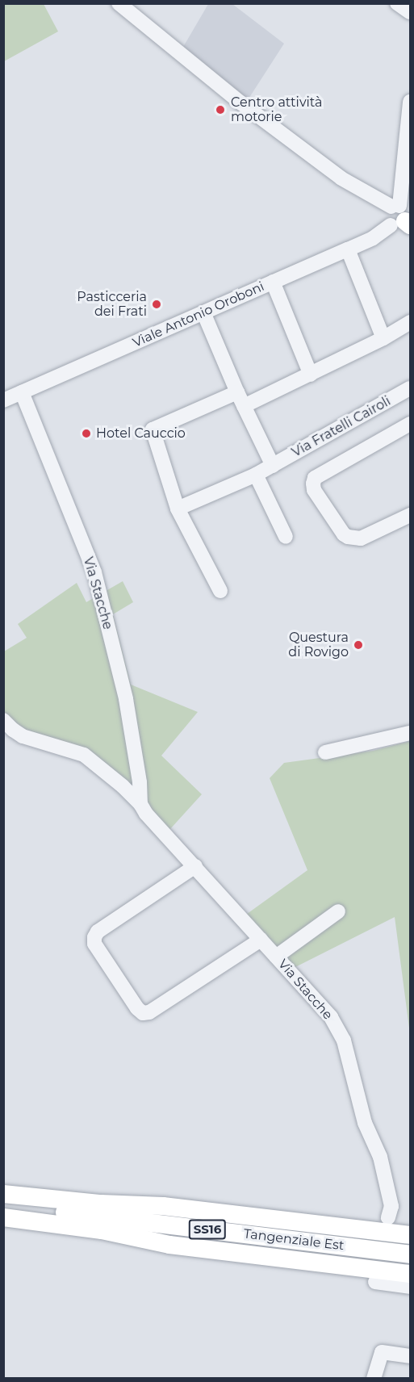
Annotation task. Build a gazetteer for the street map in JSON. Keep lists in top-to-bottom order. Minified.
{"streets":{"main road":["SS16","Tangenziale Est"],"street":["Viale Antonio Oroboni","Via Fratelli Cairoli","Via Stacche"]},"crossings":[["Viale Antonio Oroboni","Via Stacche"]],"places":["Centro attività motorie","Pasticceria dei Frati","Hotel Cauccio","Questura di Rovigo"]}
